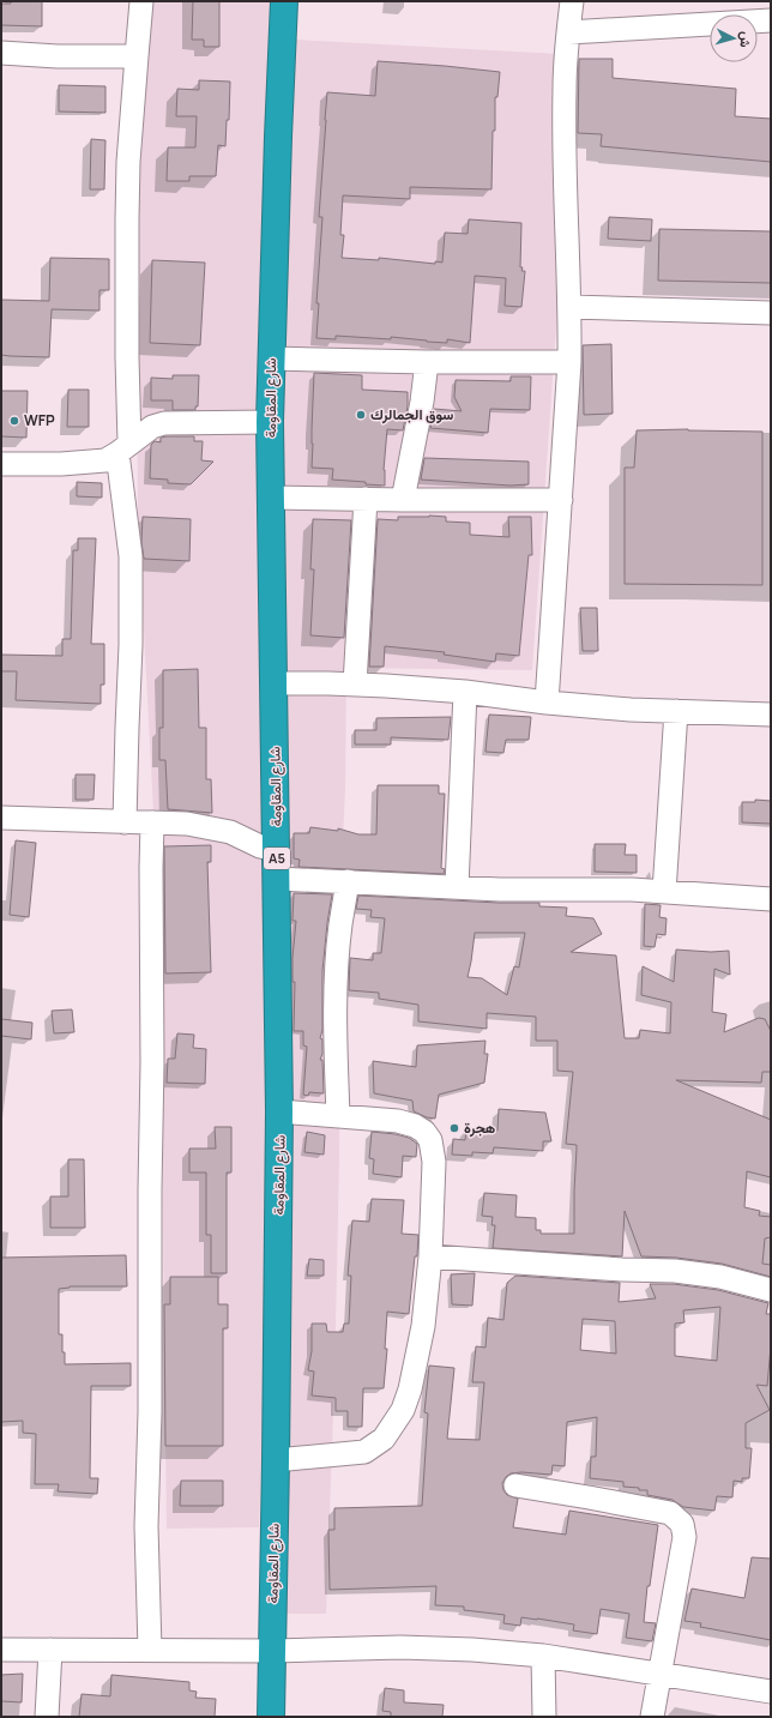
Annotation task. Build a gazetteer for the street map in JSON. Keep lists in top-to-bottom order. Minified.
{"streets":{"highway":["شارع المقاومة","A5"]},"places":["سوق الجمالرك","WFP","هجرة"],"north":"right"}
